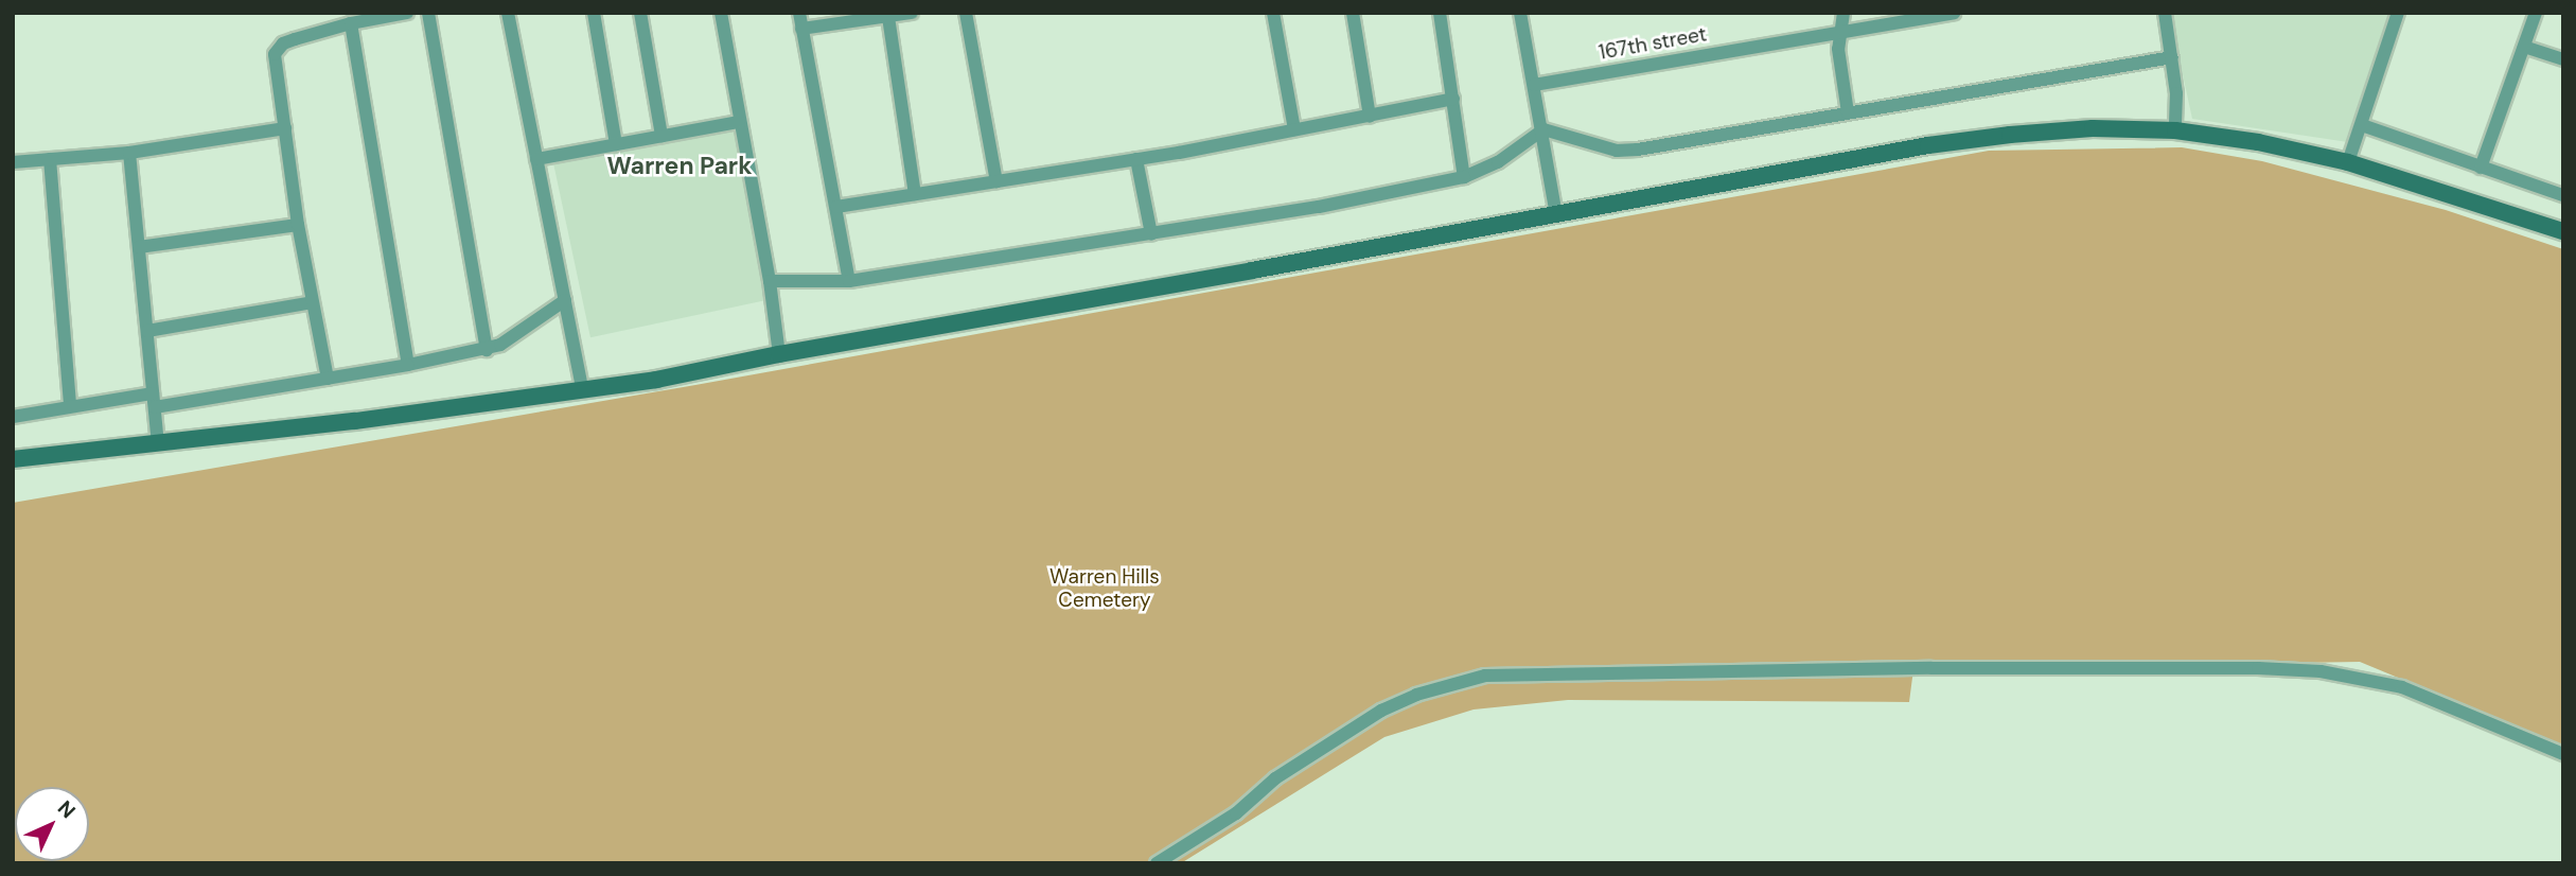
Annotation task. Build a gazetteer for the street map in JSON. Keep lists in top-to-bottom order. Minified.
{"streets":{"street":["167th street"]},"districts":["Warren Park"],"parks":["Warren Hills Cemetery"],"north":"top right"}
